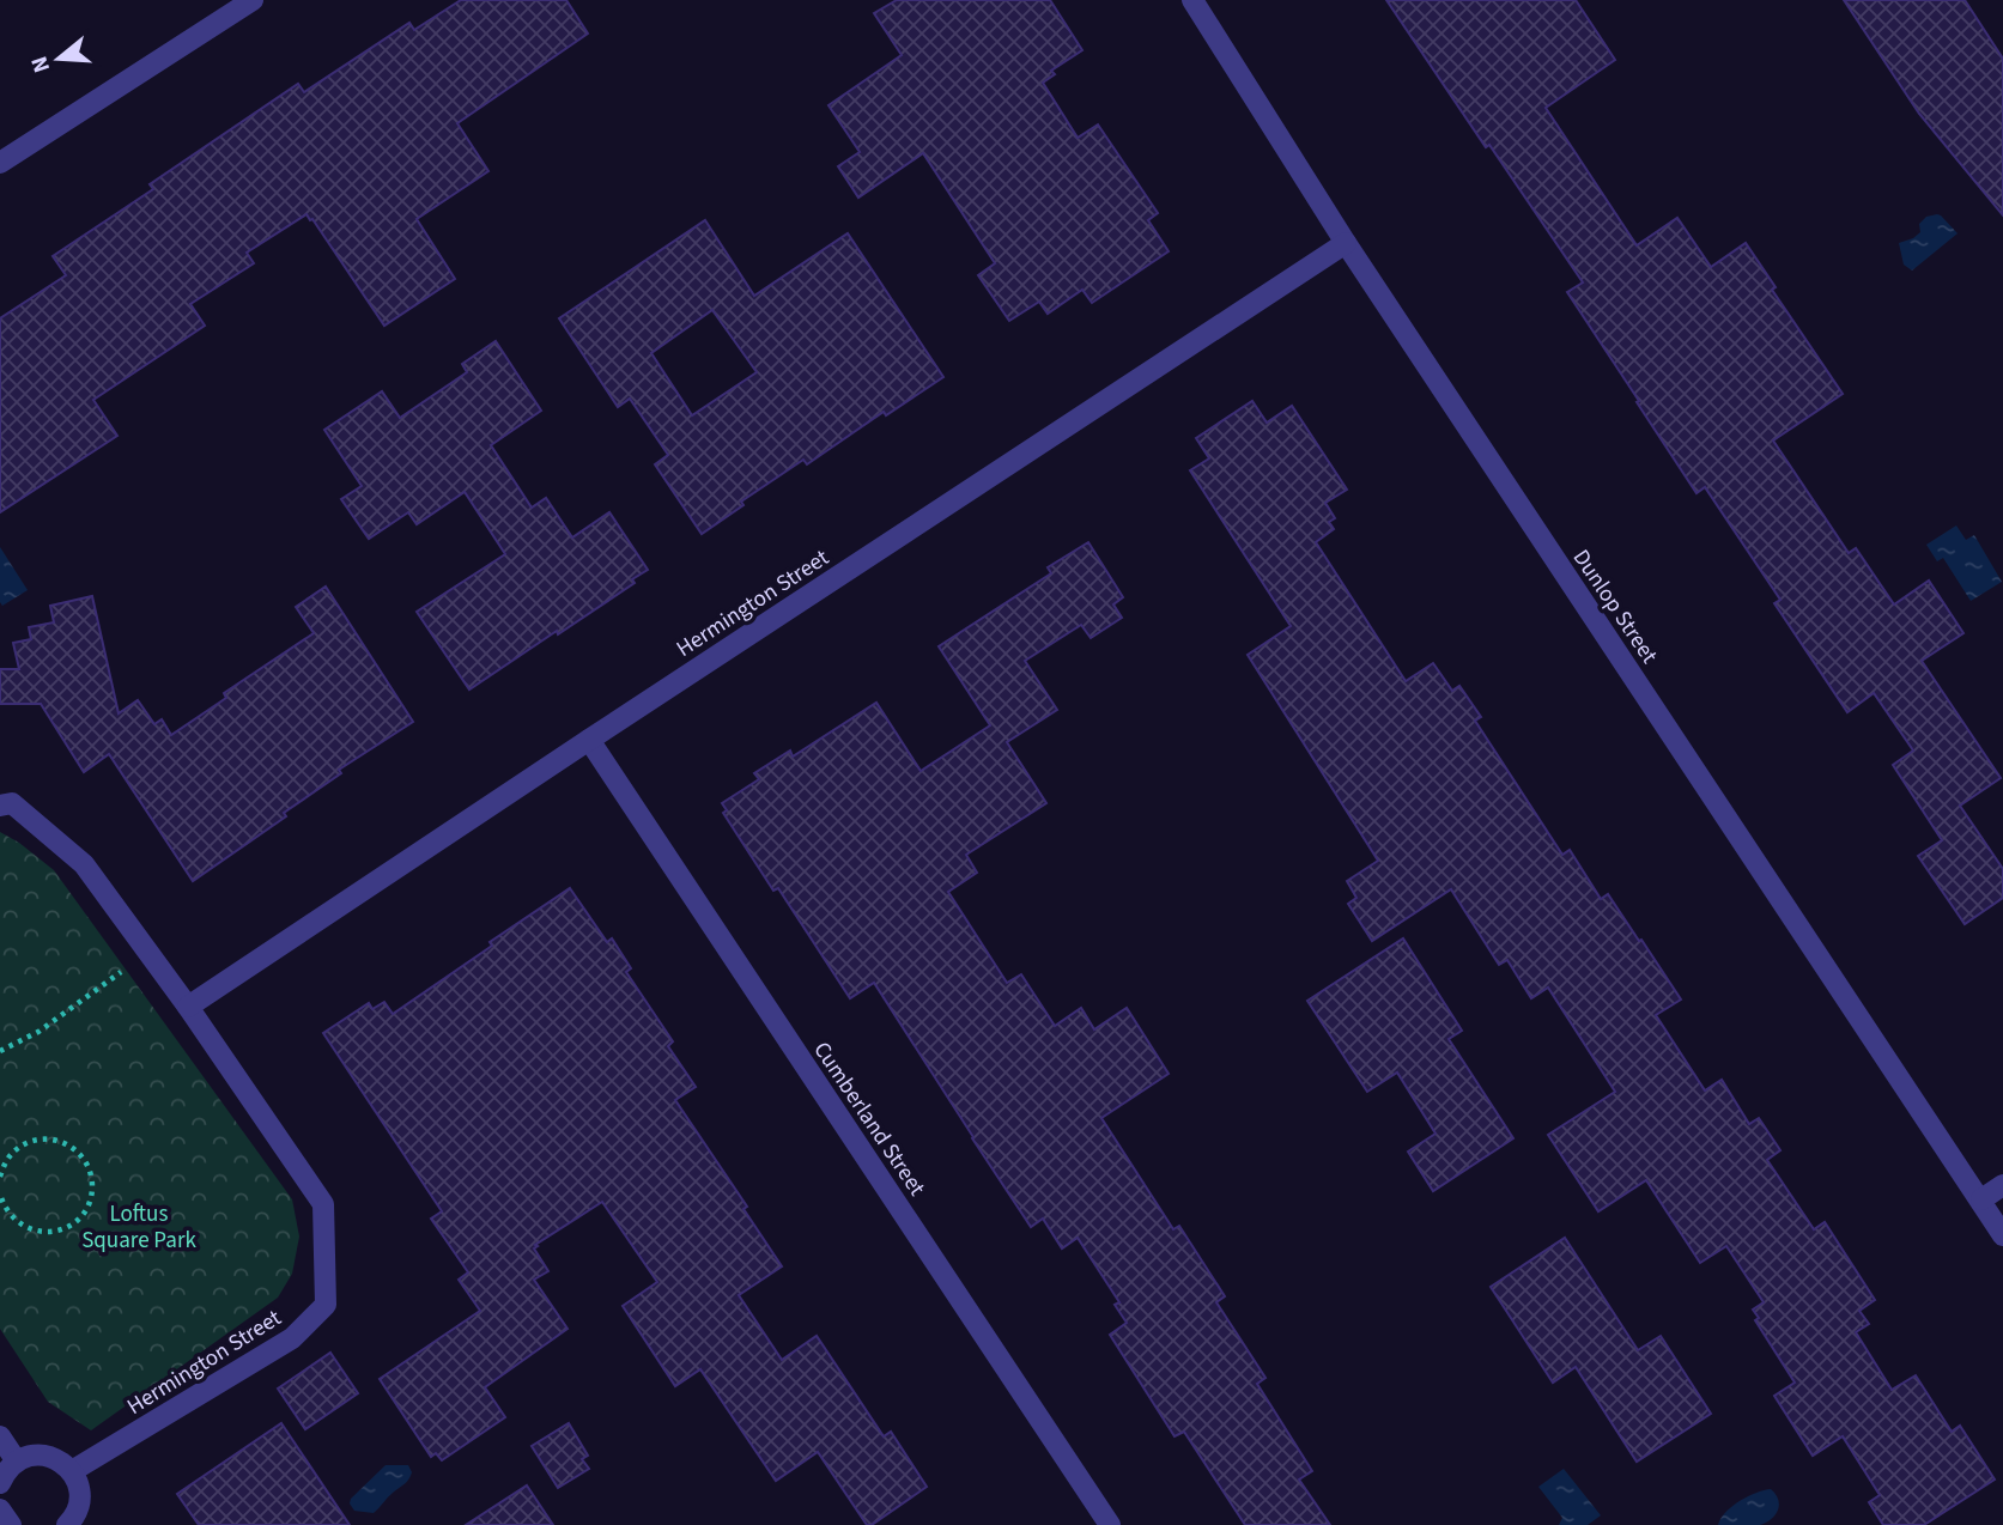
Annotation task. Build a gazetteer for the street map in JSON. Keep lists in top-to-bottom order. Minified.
{"streets":{"street":["Hermington Street","Dunlop Street","Cumberland Street"]},"crossings":[["Hermington Street","Dunlop Street"],["Hermington Street","Cumberland Street"]],"parks":["Loftus Square Park"],"north":"left"}
